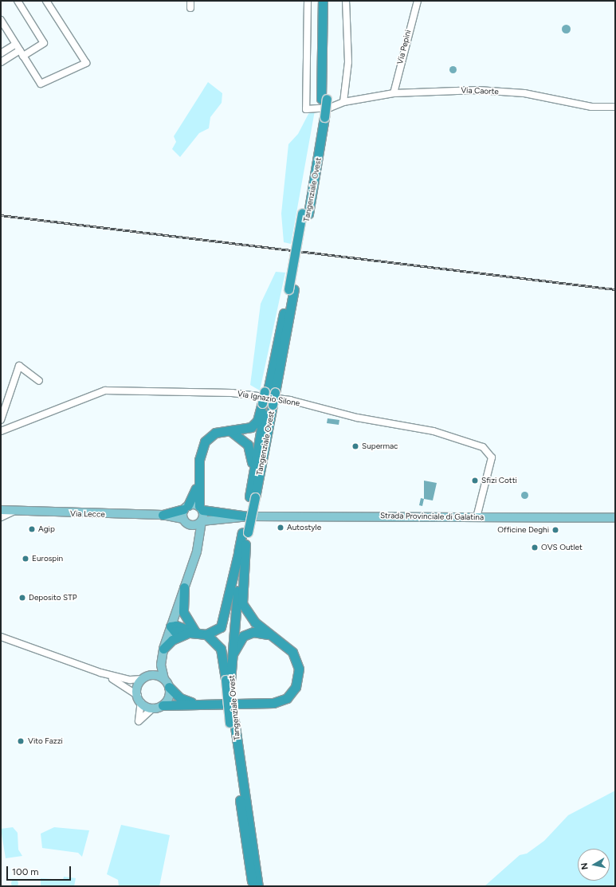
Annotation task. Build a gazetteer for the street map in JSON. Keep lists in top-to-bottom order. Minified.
{"streets":{"highway":["Tangenziale Ovest"],"main road":["Via Lecce","Strada Provinciale di Galatina"],"street":["Via Pepini","Via Caorte","Via Ignazio Silone"]},"crossings":[["Via Pepini","Via Caorte"],["Via Ignazio Silone","Strada Provinciale di Galatina"]],"places":["Supermac","Sfizi Cotti","Autostyle","Agip","Officine Deghi","OVS Outlet","Eurospin","Deposito STP","Vito Fazzi"],"scale_bar":"100 m","north":"left"}
